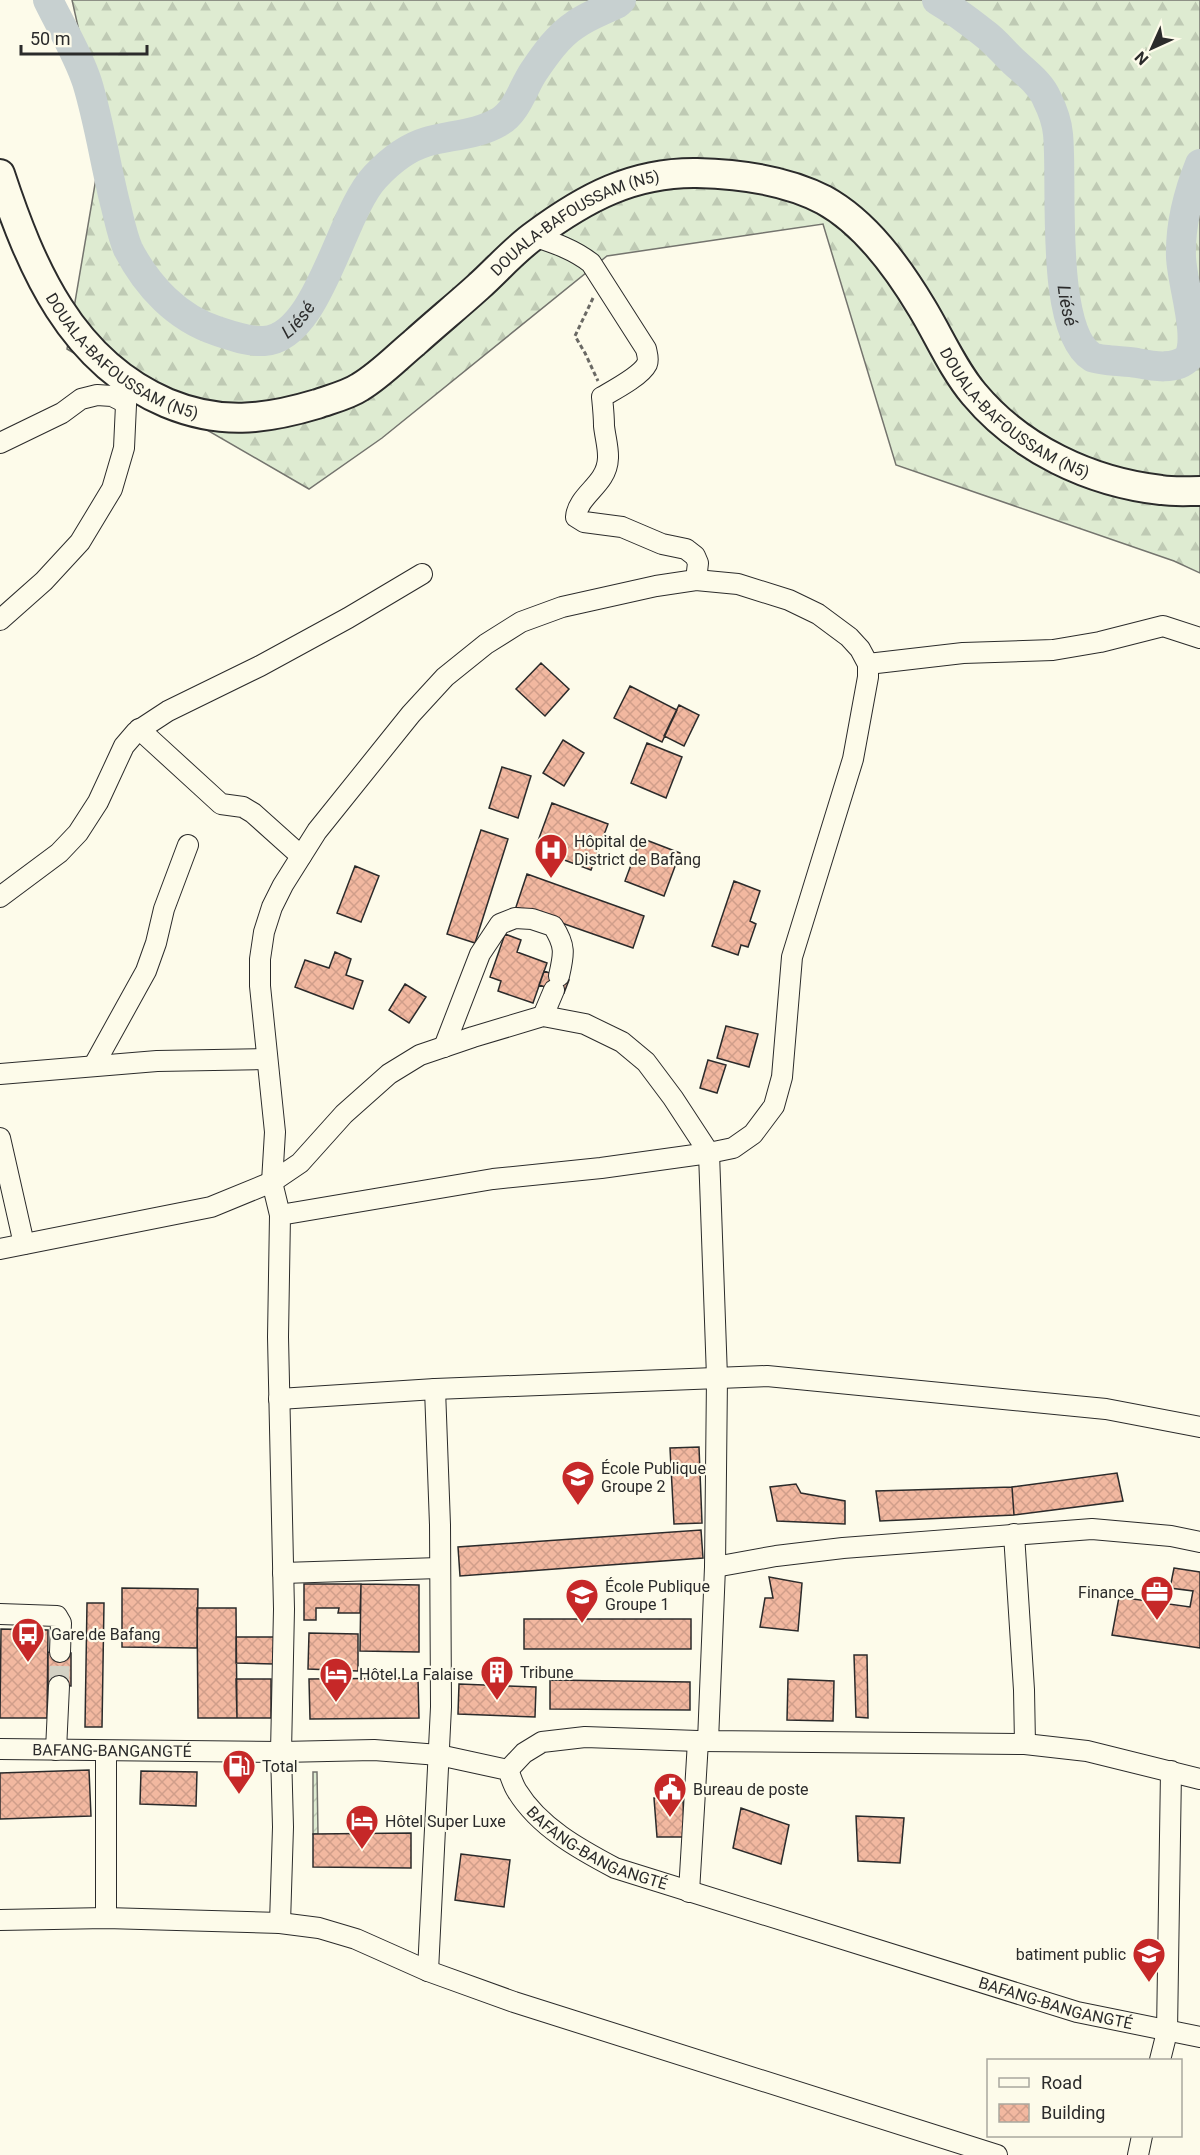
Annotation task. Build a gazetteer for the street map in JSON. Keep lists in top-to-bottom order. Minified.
{"streets":{"highway":["DOUALA-BAFOUSSAM (N5)"],"street":["BAFANG-BANGANGTÉ"]},"water":["Liésé"],"places":{"hospital":["Hôpital de District de Bafang"],"school or university":["École Publique Groupe 2","École Publique Groupe 1","batiment public"],"office":["Finance"],"bus stop":["Gare de Bafang"],"building":["Tribune"],"hotel":["Hôtel La Falaise","Hôtel Super Luxe"],"fuel station":["Total"],"public building":["Bureau de poste"]},"legend":["Road","Building"],"scale_bar":"50 m","north":"bottom left"}
